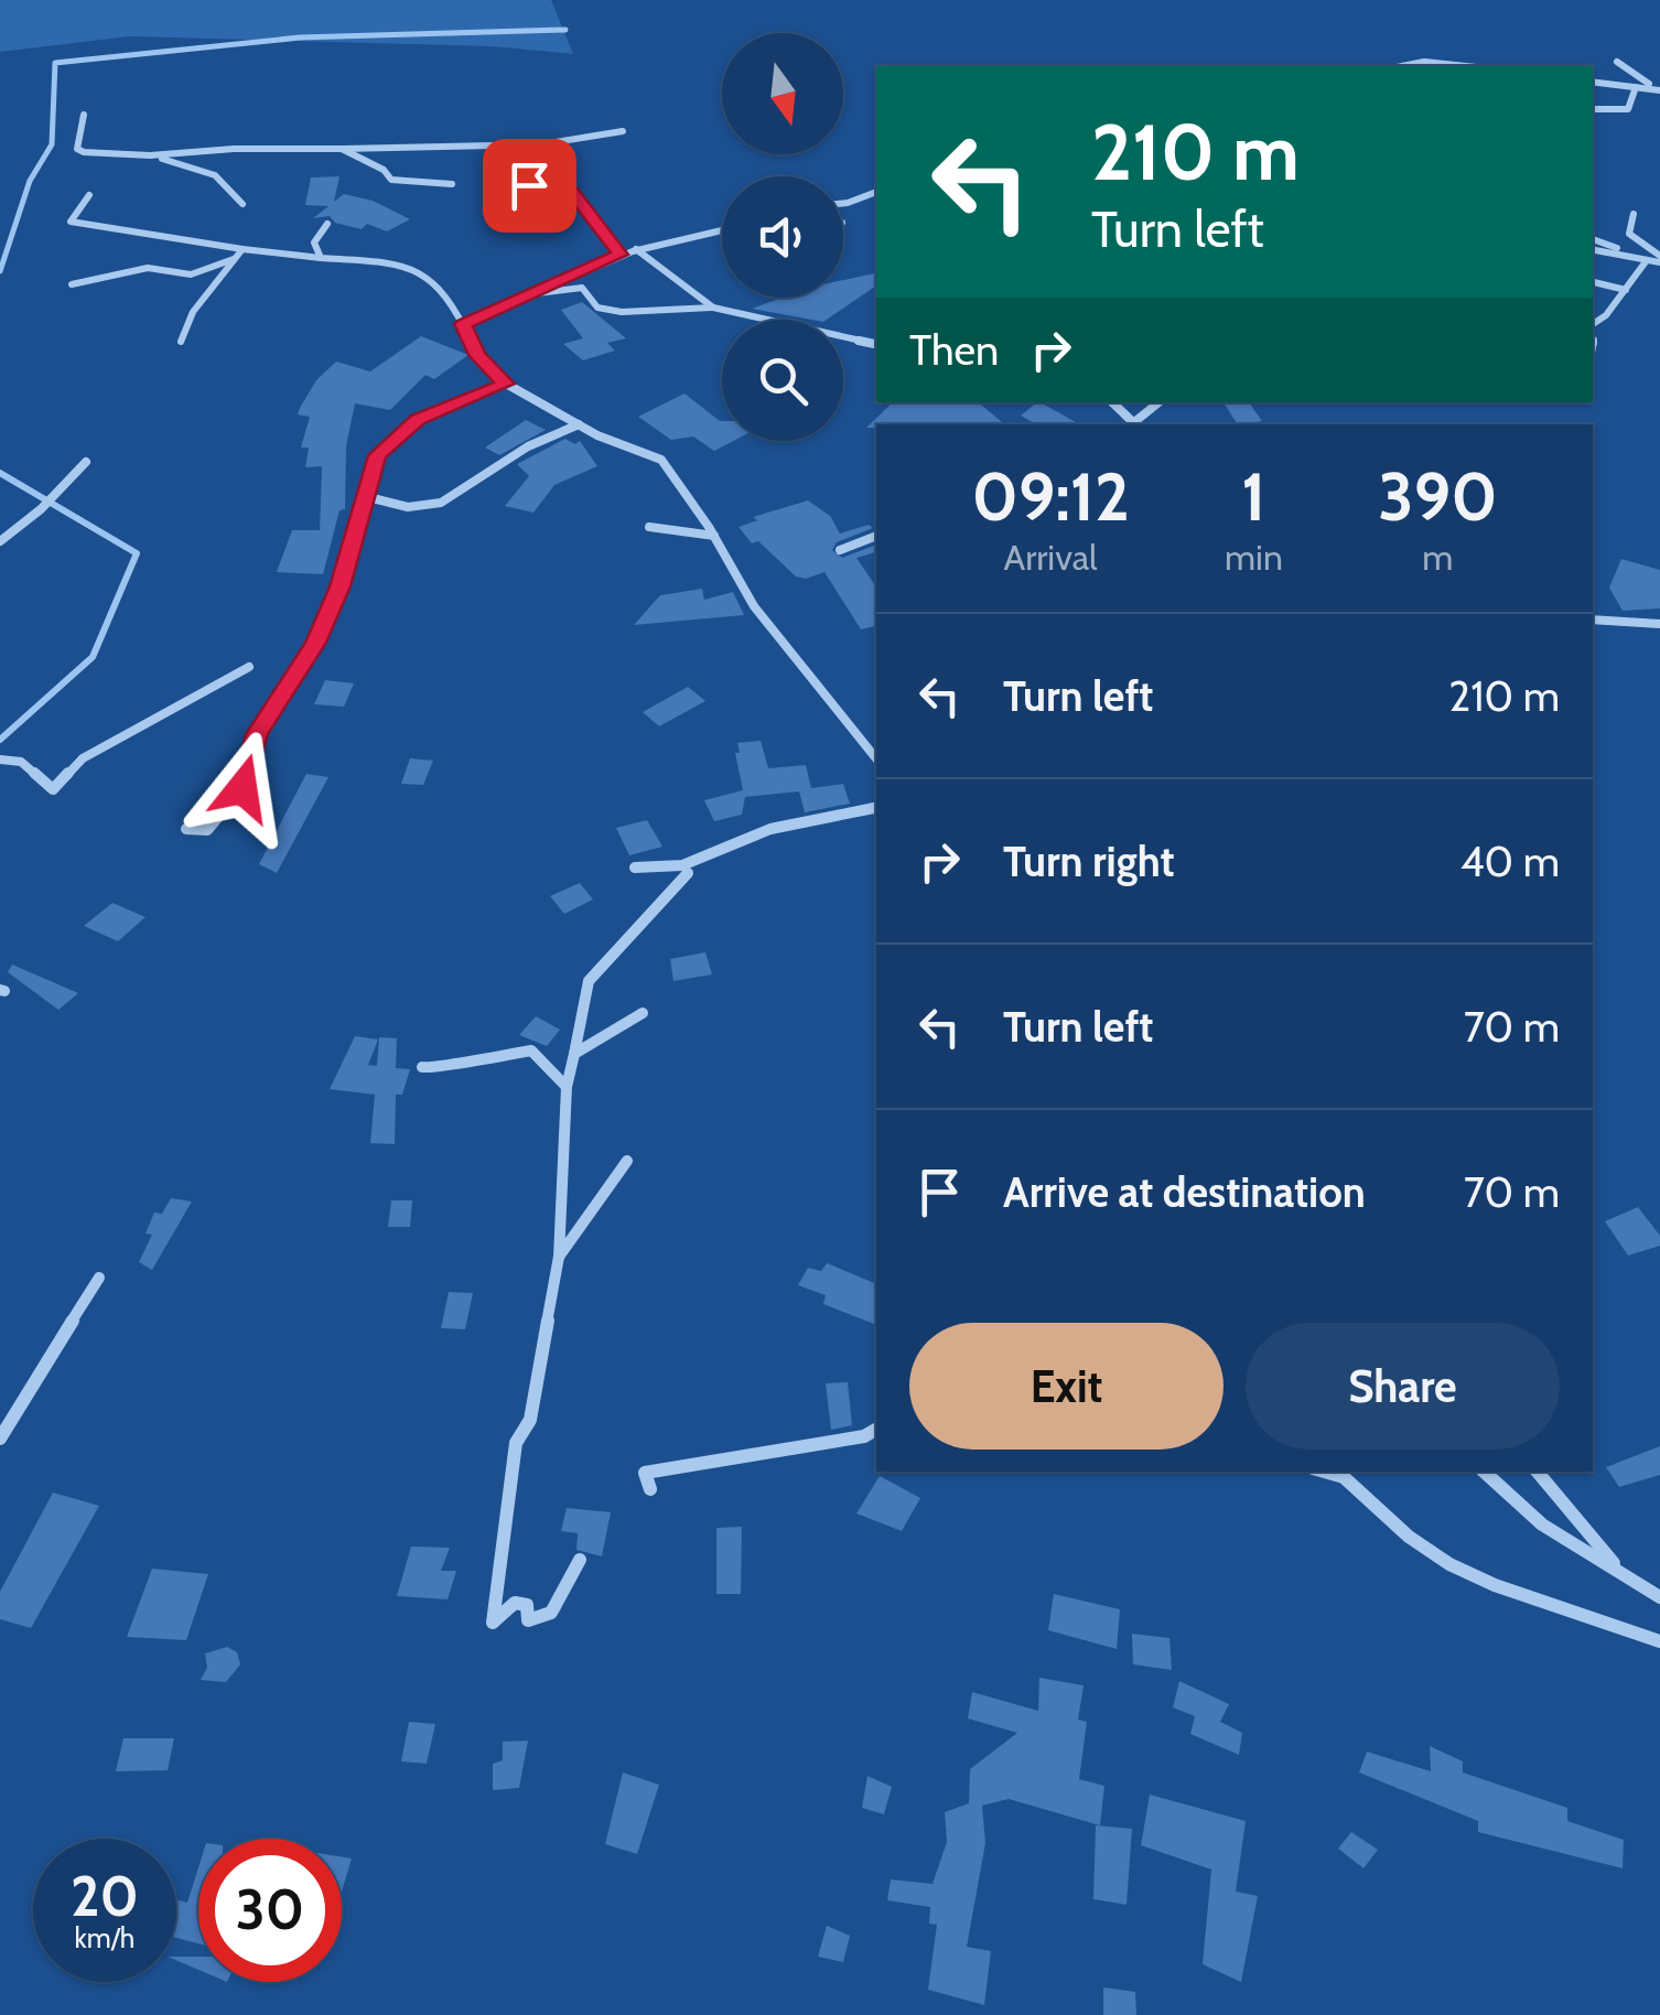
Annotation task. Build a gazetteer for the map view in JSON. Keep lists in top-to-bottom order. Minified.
{"north":"bottom","page":{"turn":["210 m","Turn left"],"then":"Then","eta":["09:12","Arrival","1","min","390","m"],"list":[{"name":"Turn left","value":"210 m"},{"name":"Turn right","value":"40 m"},{"name":"Turn left","value":"70 m"},{"name":"Arrive at destination","value":"70 m"}],"buttons":["Exit","Share"],"speed":"20 km/h","limit":"30"}}
